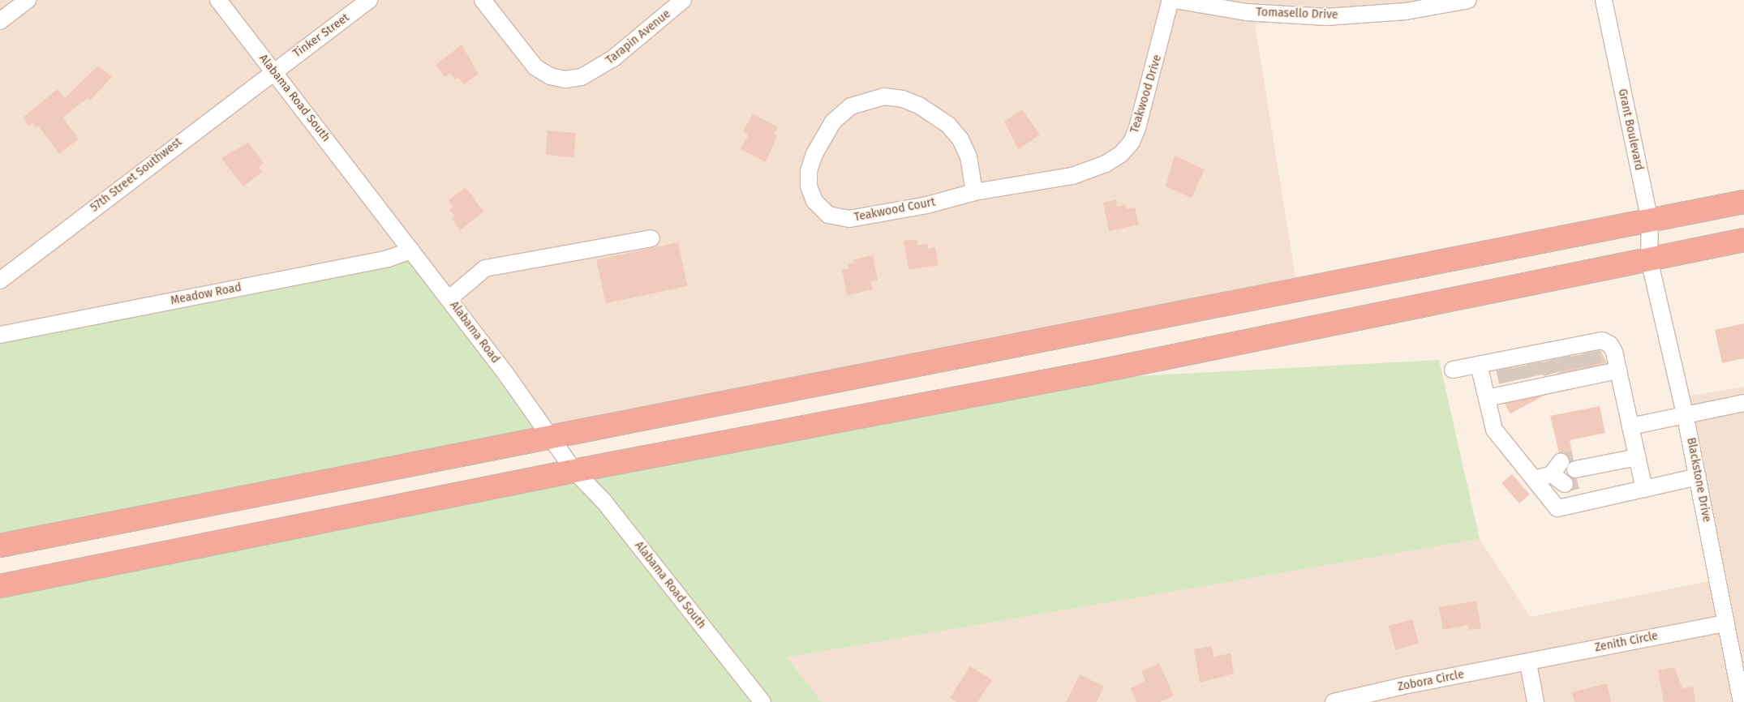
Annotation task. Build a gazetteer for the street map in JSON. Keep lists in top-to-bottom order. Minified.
{"streets":{"street":["Tomasello Drive","Tinker Street","Tarapin Avenue","Teakwood Drive","Alabama Road South","Grant Boulevard","57th Street Southwest","Teakwood Court","Meadow Road","Alabama Road","Blackstone Drive","Zenith Circle","Zobora Circle"]},"crossings":[["Tinker Street","Alabama Road South"],["Tinker Street","57th Street Southwest"],["Teakwood Drive","Teakwood Court"],["Alabama Road South","57th Street Southwest"],["Alabama Road South","Alabama Road"],["Grant Boulevard","Blackstone Drive"],["Meadow Road","Alabama Road"],["Blackstone Drive","Zenith Circle"],["Zenith Circle","Zobora Circle"]]}
